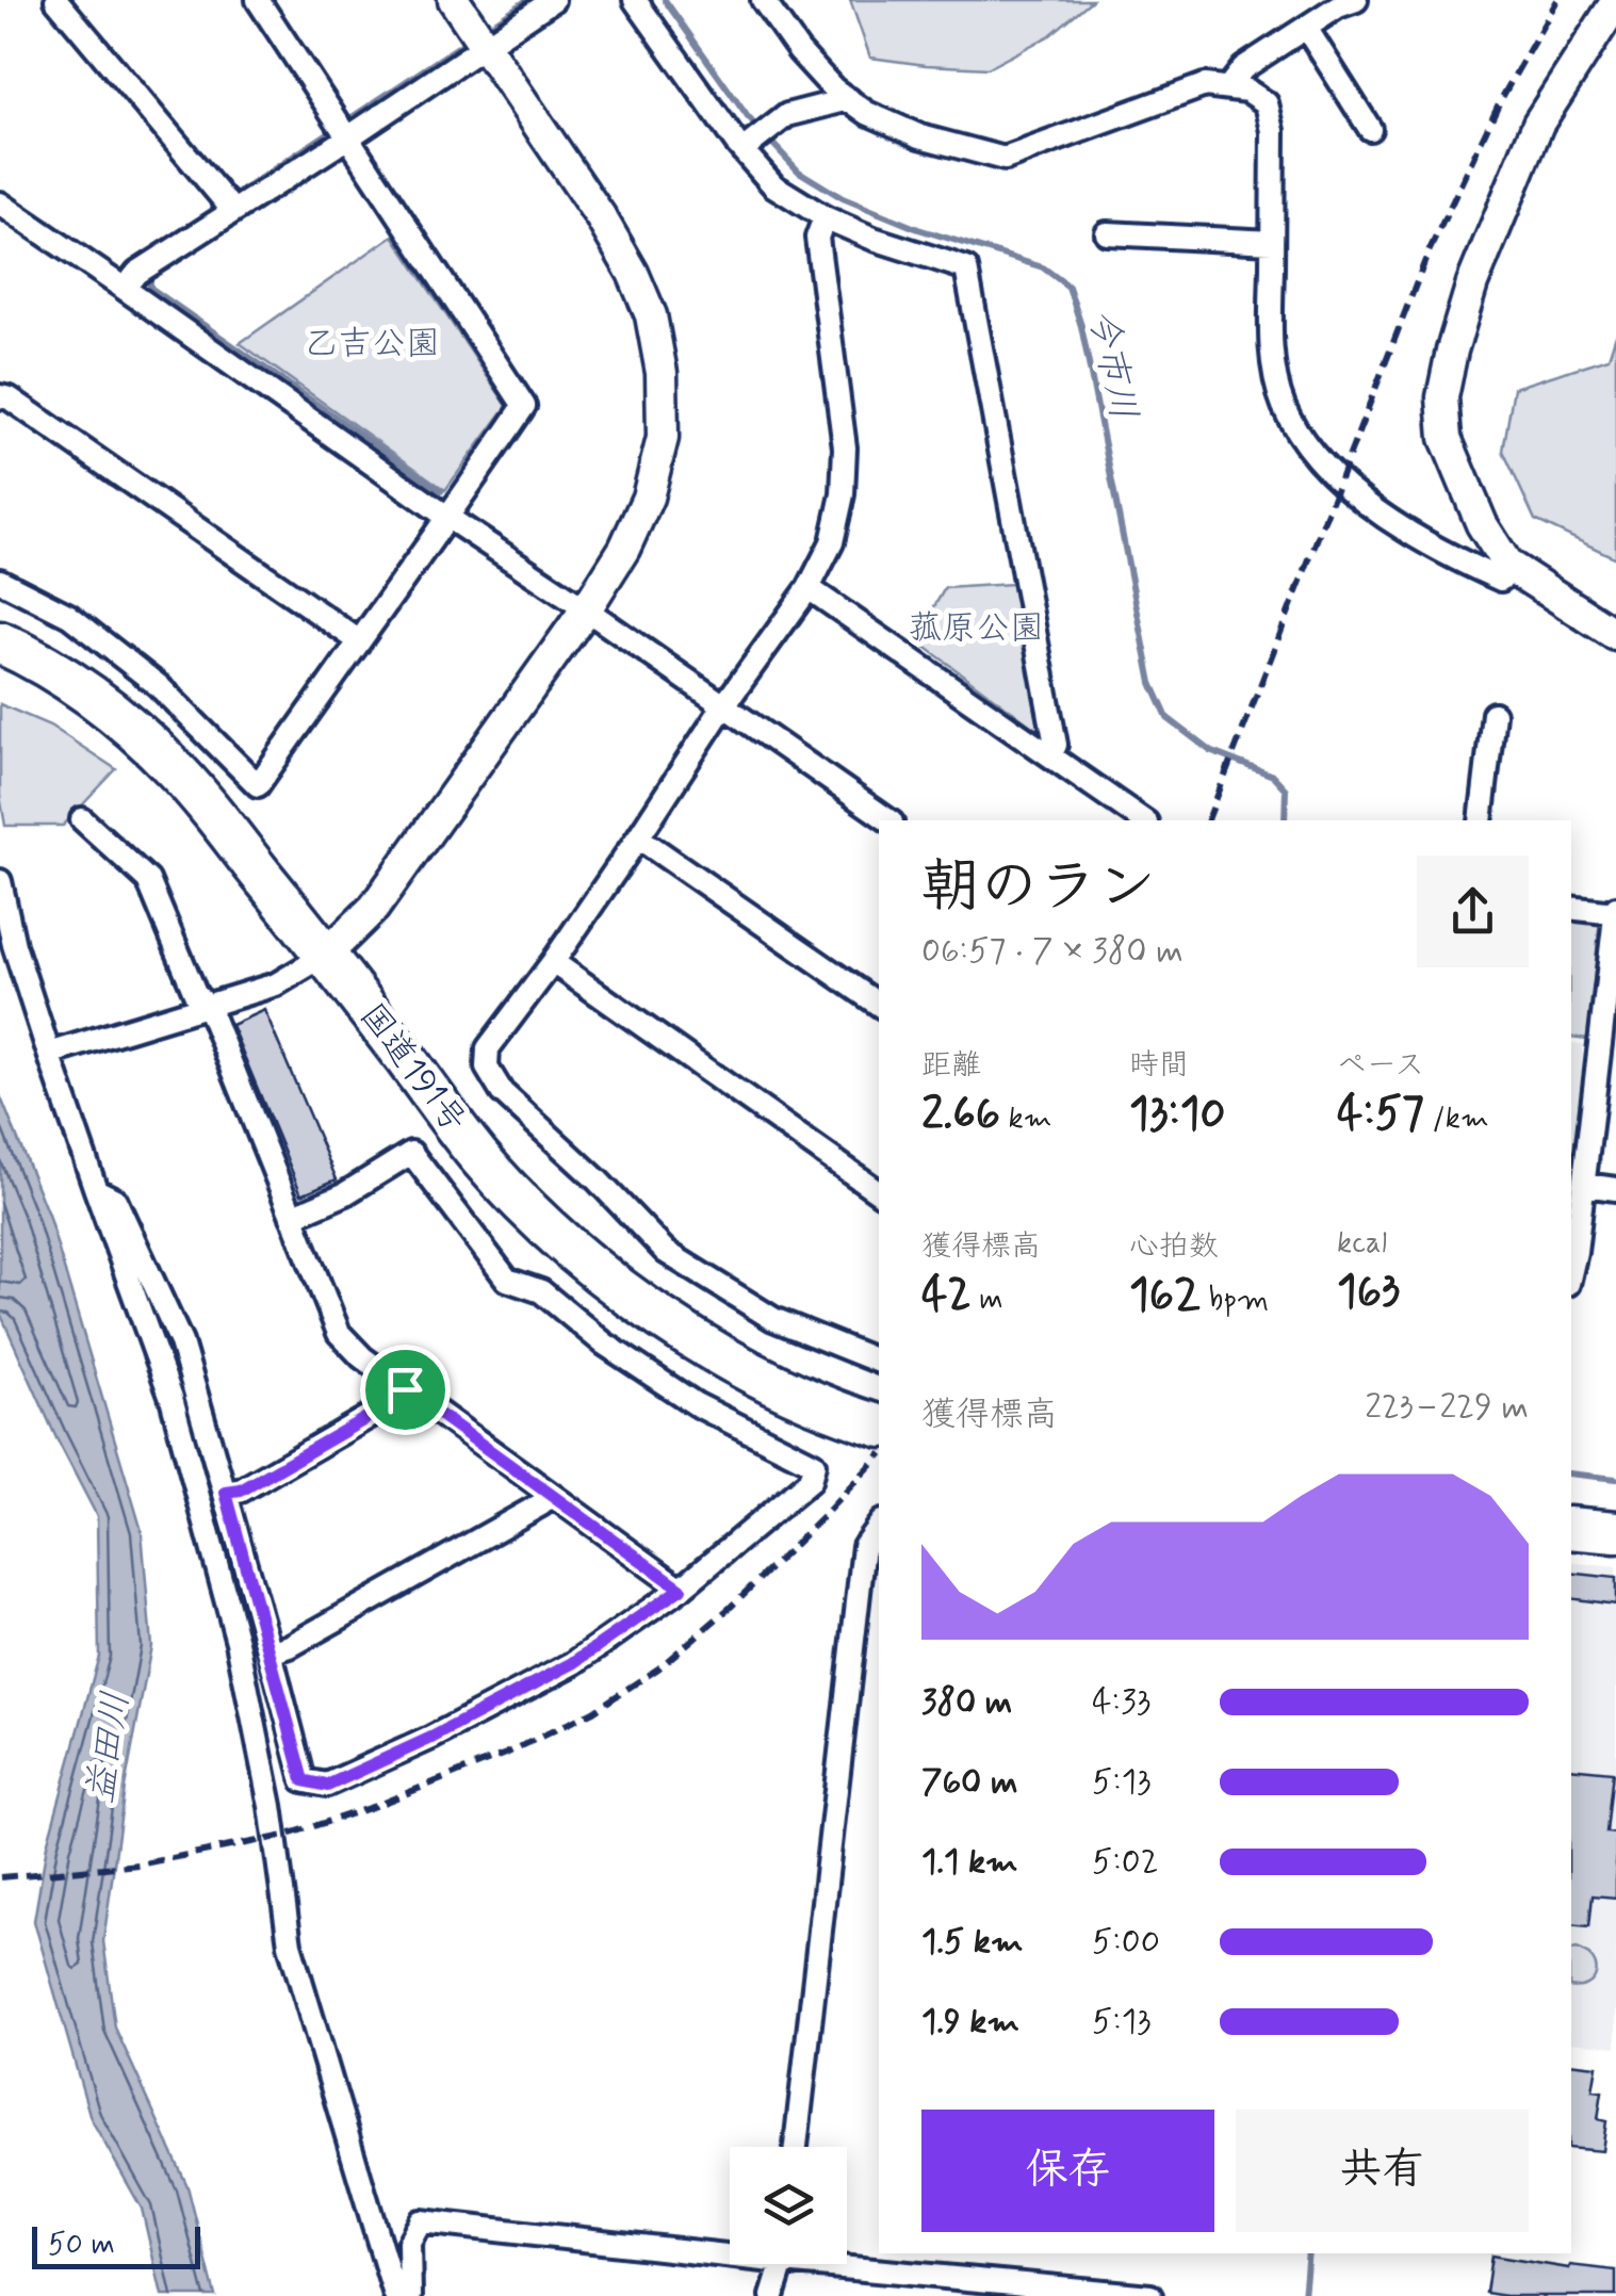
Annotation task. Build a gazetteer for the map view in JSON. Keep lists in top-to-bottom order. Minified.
{"streets":{"highway":["国道191号"]},"water":["今市川","益田川"],"parks":["乙吉公園","菰原公園"],"scale_bar":"50 m","page":{"heading":["朝のラン","06:57 · 7 × 380 m"],"stats":[["距離","2.66 km"],["時間","13:10"],["ペース","4:57 /km"],["獲得標高","42 m"],["心拍数","162 bpm"],["kcal","163"]],"chart":["獲得標高","223–229 m"],"list":[{"name":"380 m","note":"4:33"},{"name":"760 m","note":"5:13"},{"name":"1.1 km","note":"5:02"},{"name":"1.5 km","note":"5:00"},{"name":"1.9 km","note":"5:13"}],"buttons":["保存","共有"],"scale":"50 m"}}
